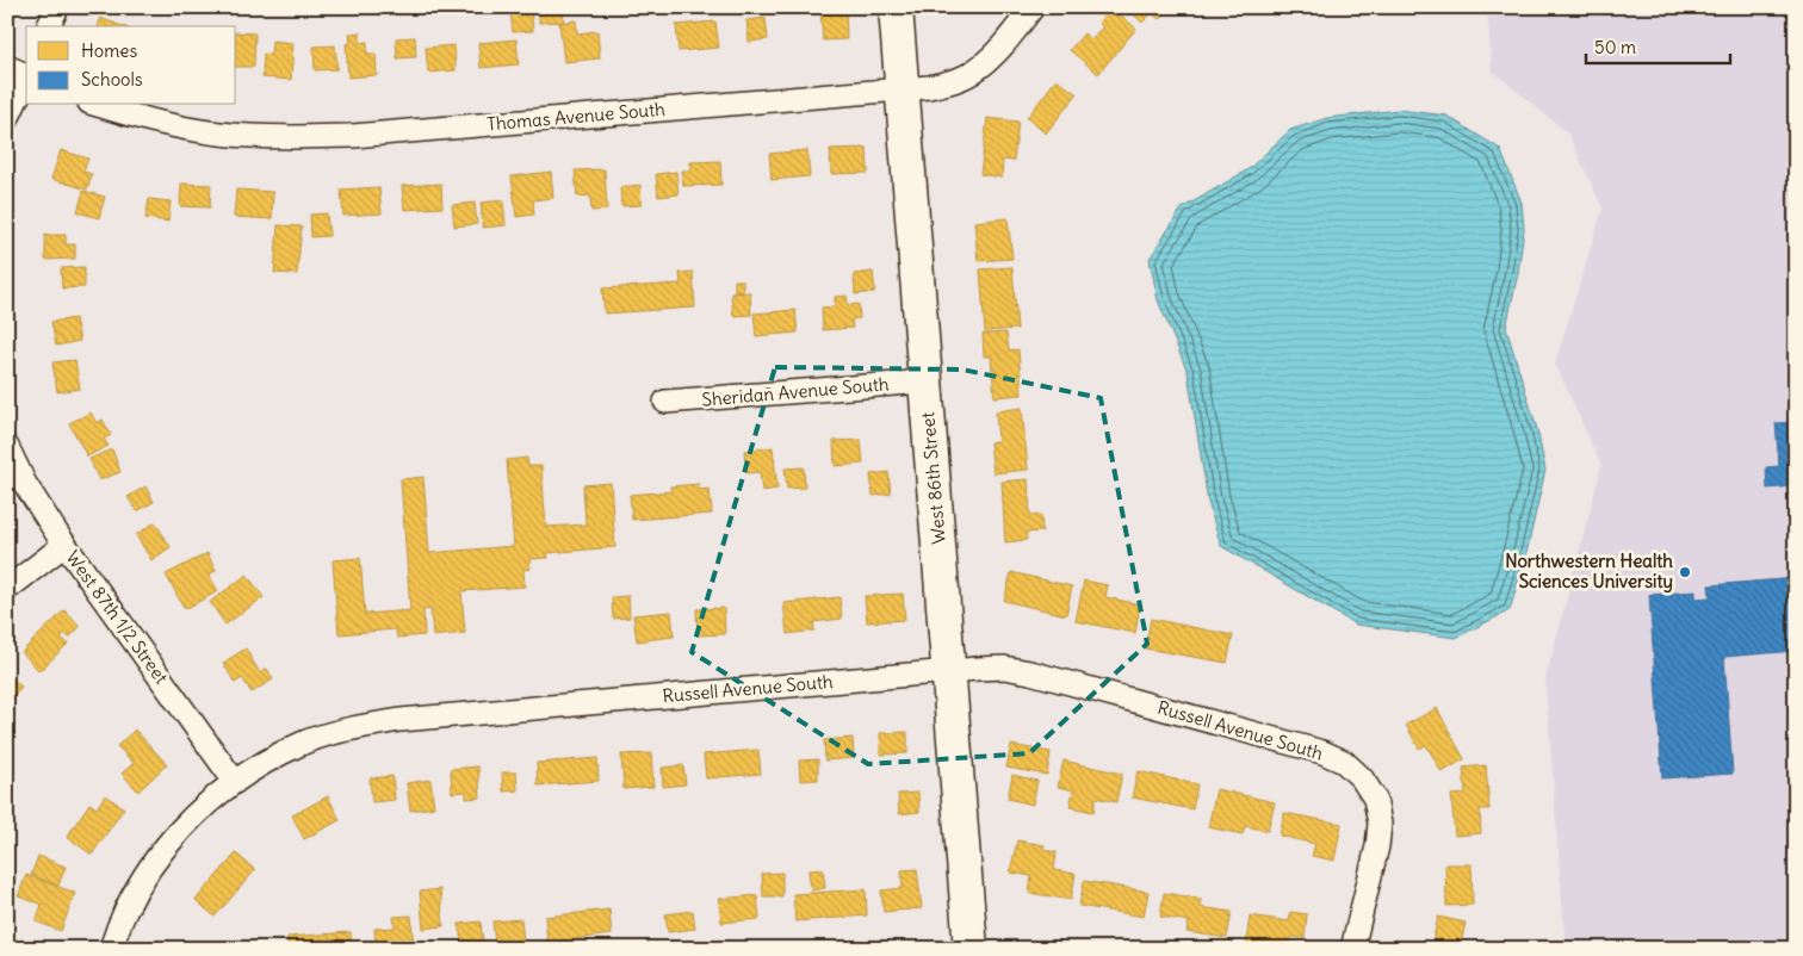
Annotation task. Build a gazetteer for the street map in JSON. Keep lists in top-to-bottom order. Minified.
{"streets":{"street":["Thomas Avenue South","Sheridan Avenue South","West 86th Street","West 87th 1/2 Street","Russell Avenue South"]},"crossings":[["Thomas Avenue South","West 86th Street"],["Sheridan Avenue South","West 86th Street"],["West 86th Street","Russell Avenue South"],["West 87th 1/2 Street","Russell Avenue South"]],"places":["Northwestern Health Sciences University"],"legend":["Homes","Schools"],"scale_bar":"50 m"}
